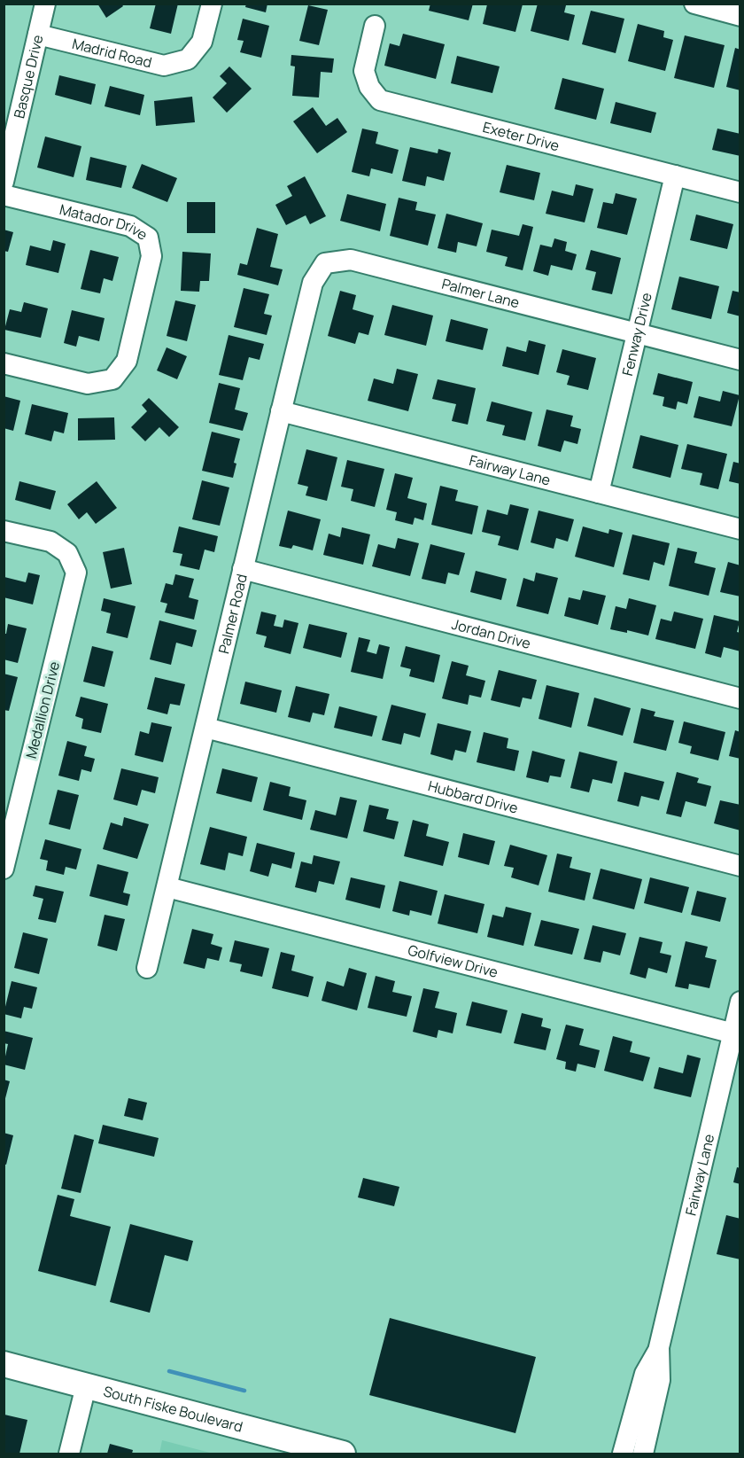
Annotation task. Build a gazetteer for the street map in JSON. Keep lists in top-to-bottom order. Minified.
{"streets":{"main road":["South Fiske Boulevard"],"street":["Madrid Road","Basque Drive","Exeter Drive","Matador Drive","Palmer Lane","Fenway Drive","Fairway Lane","Palmer Road","Jordan Drive","Medallion Drive","Hubbard Drive","Golfview Drive"]},"crossings":[["Madrid Road","Basque Drive"],["Exeter Drive","Fenway Drive"],["Palmer Lane","Fenway Drive"],["Palmer Lane","Palmer Road"],["Fenway Drive","Fairway Lane"],["Fairway Lane","Palmer Road"],["Fairway Lane","Golfview Drive"],["Palmer Road","Jordan Drive"],["Palmer Road","Hubbard Drive"],["Palmer Road","Golfview Drive"]]}
